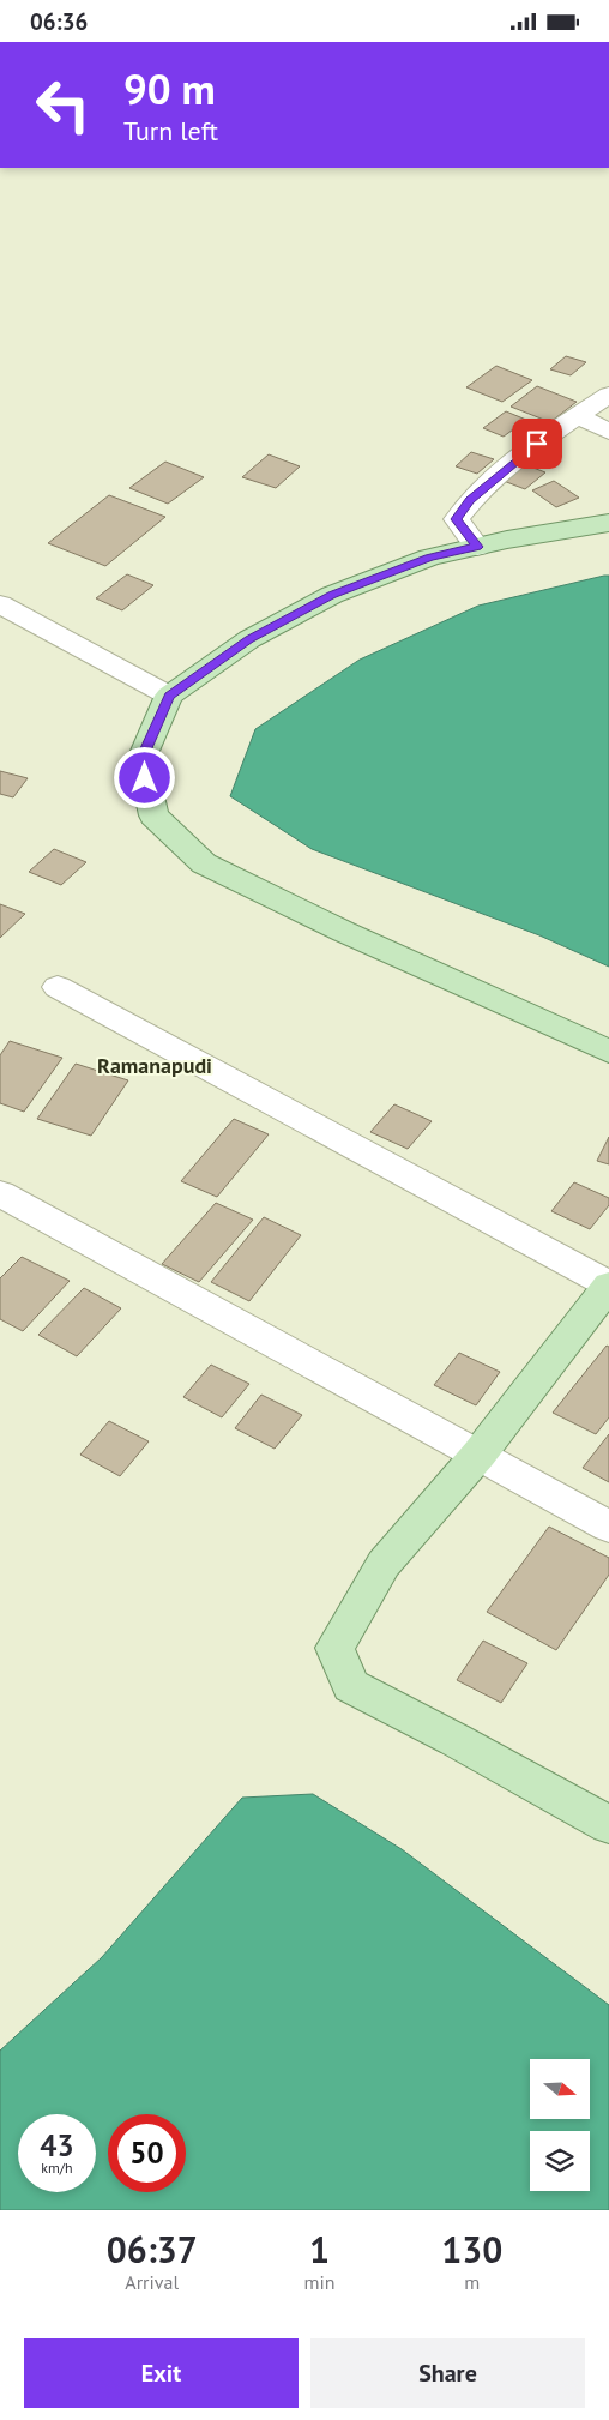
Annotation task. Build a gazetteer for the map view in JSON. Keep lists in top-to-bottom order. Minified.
{"districts":["Ramanapudi"],"north":"right","page":{"status":"06:36","turn":["90 m","Turn left"],"speed":"43 km/h","limit":"50","eta":["06:37","Arrival","1","min","130","m"],"buttons":["Exit","Share"]}}
